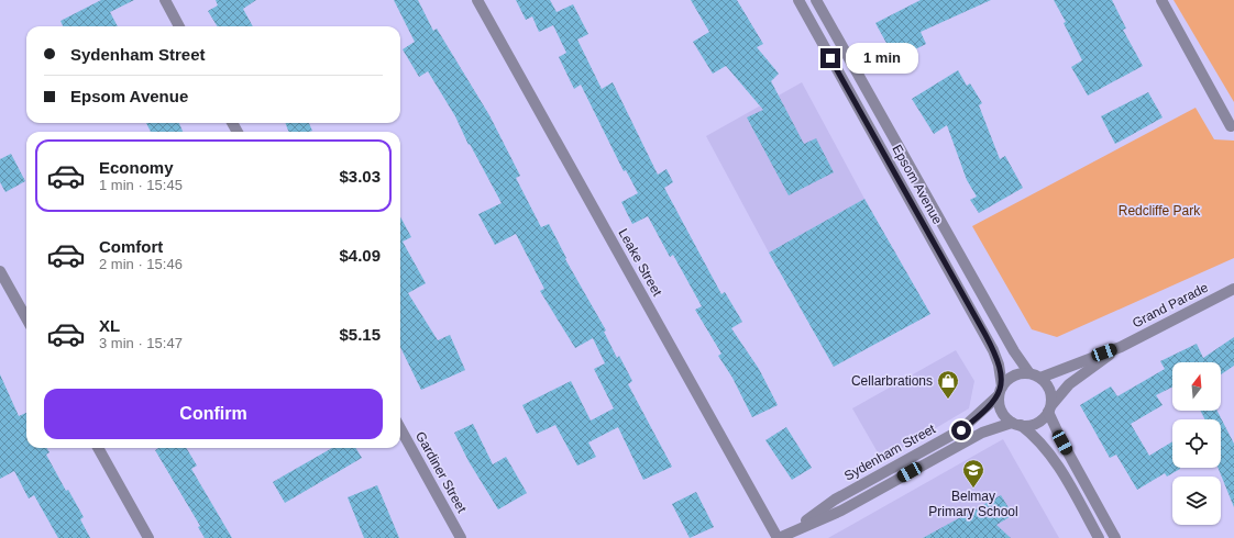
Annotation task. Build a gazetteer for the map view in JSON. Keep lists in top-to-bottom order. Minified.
{"streets":{"street":["Epsom Avenue","Leake Street","Grand Parade","Sydenham Street","Gardiner Street"]},"crossings":[["Epsom Avenue","Grand Parade"],["Epsom Avenue","Sydenham Street"],["Leake Street","Sydenham Street"],["Grand Parade","Sydenham Street"]],"parks":["Redcliffe Park"],"places":{"shop":["Cellarbrations"],"school or university":["Belmay Primary School"]},"north":"top","page":{"banner":["Sydenham Street","Epsom Avenue"],"bubble":"1 min","list":[{"name":"Economy","note":"1 min · 15:45","value":"$3.03"},{"name":"Comfort","note":"2 min · 15:46","value":"$4.09"},{"name":"XL","note":"3 min · 15:47","value":"$5.15"}],"buttons":"Confirm"}}
